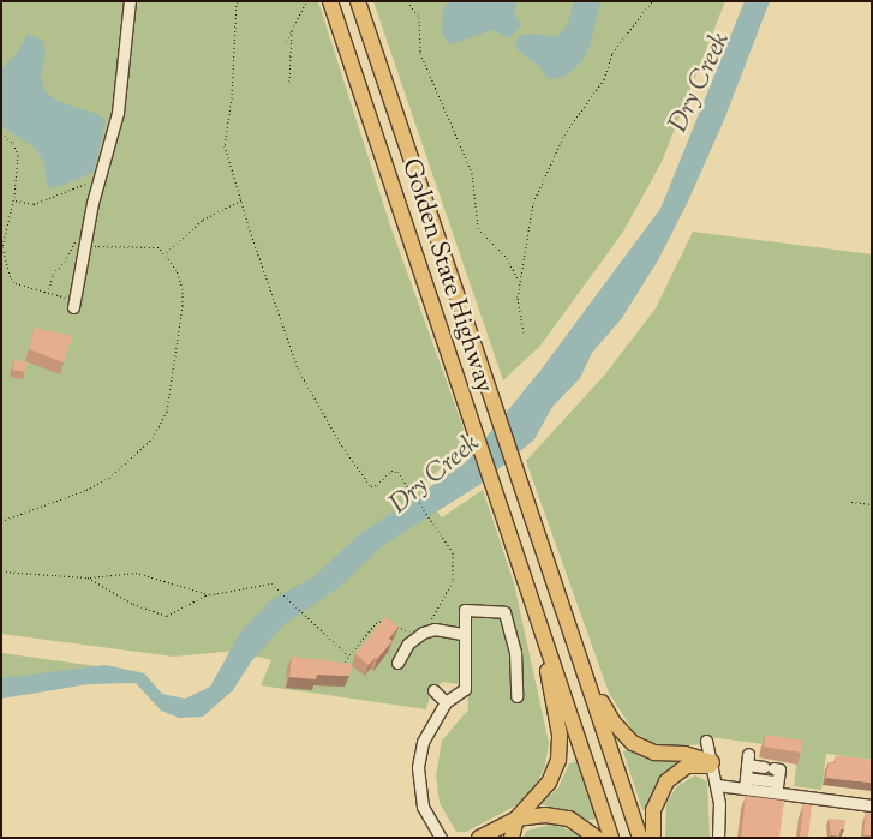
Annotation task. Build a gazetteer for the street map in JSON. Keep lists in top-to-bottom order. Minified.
{"streets":{"highway":["Golden State Highway"]},"water":["Dry Creek"]}
